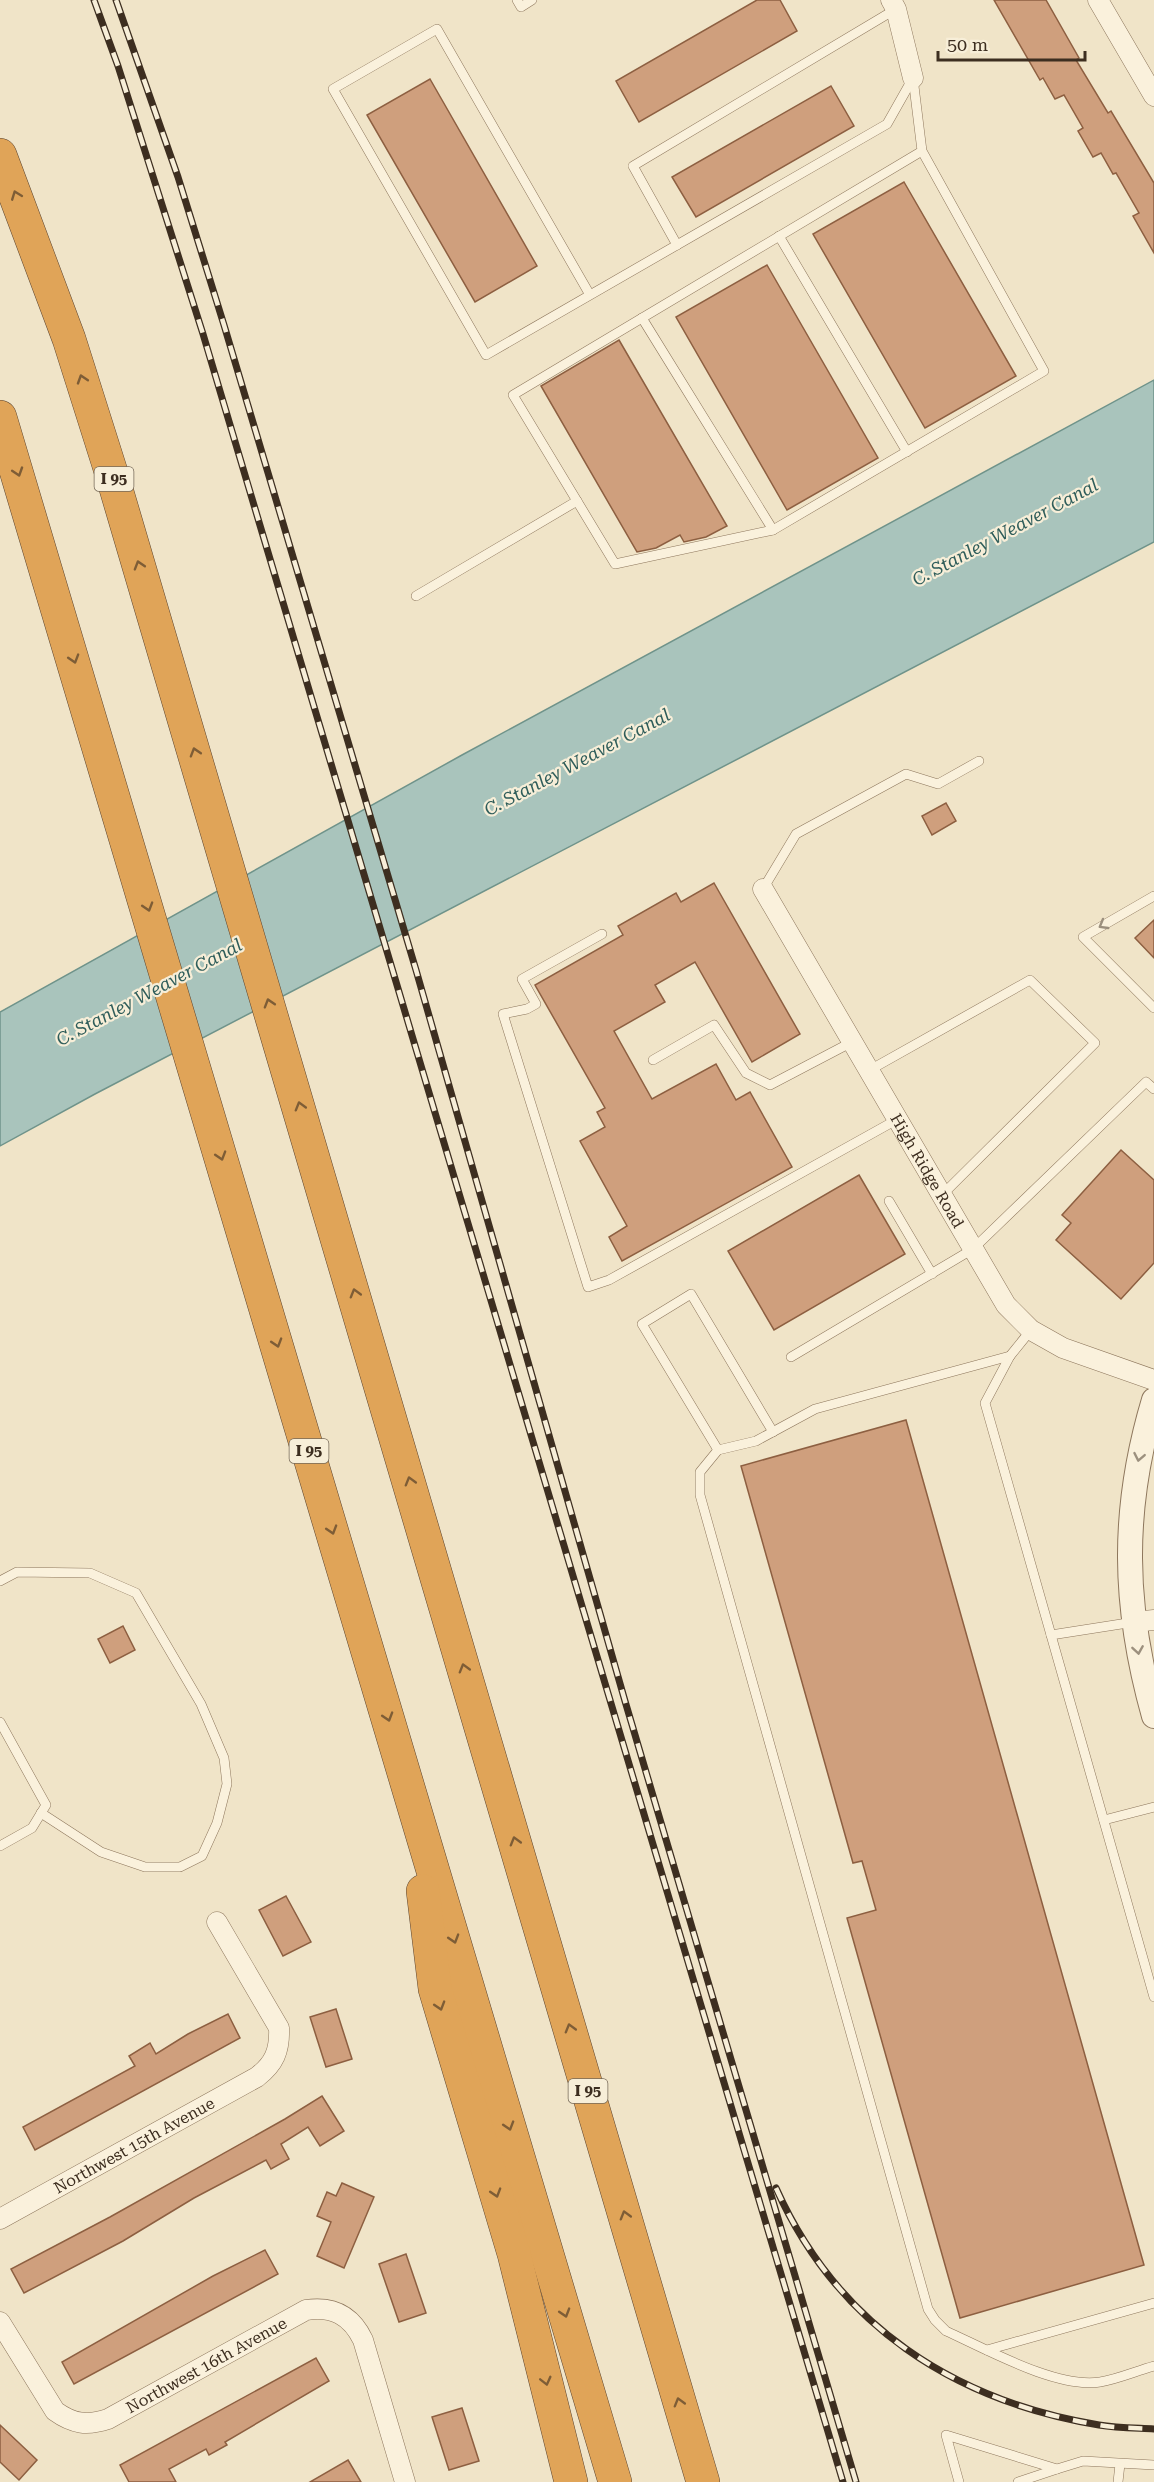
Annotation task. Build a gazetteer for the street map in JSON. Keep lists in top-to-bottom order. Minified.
{"streets":{"highway":["I 95"],"street":["High Ridge Road","Northwest 15th Avenue","Northwest 16th Avenue"]},"water":["C. Stanley Weaver Canal"],"scale_bar":"50 m"}
